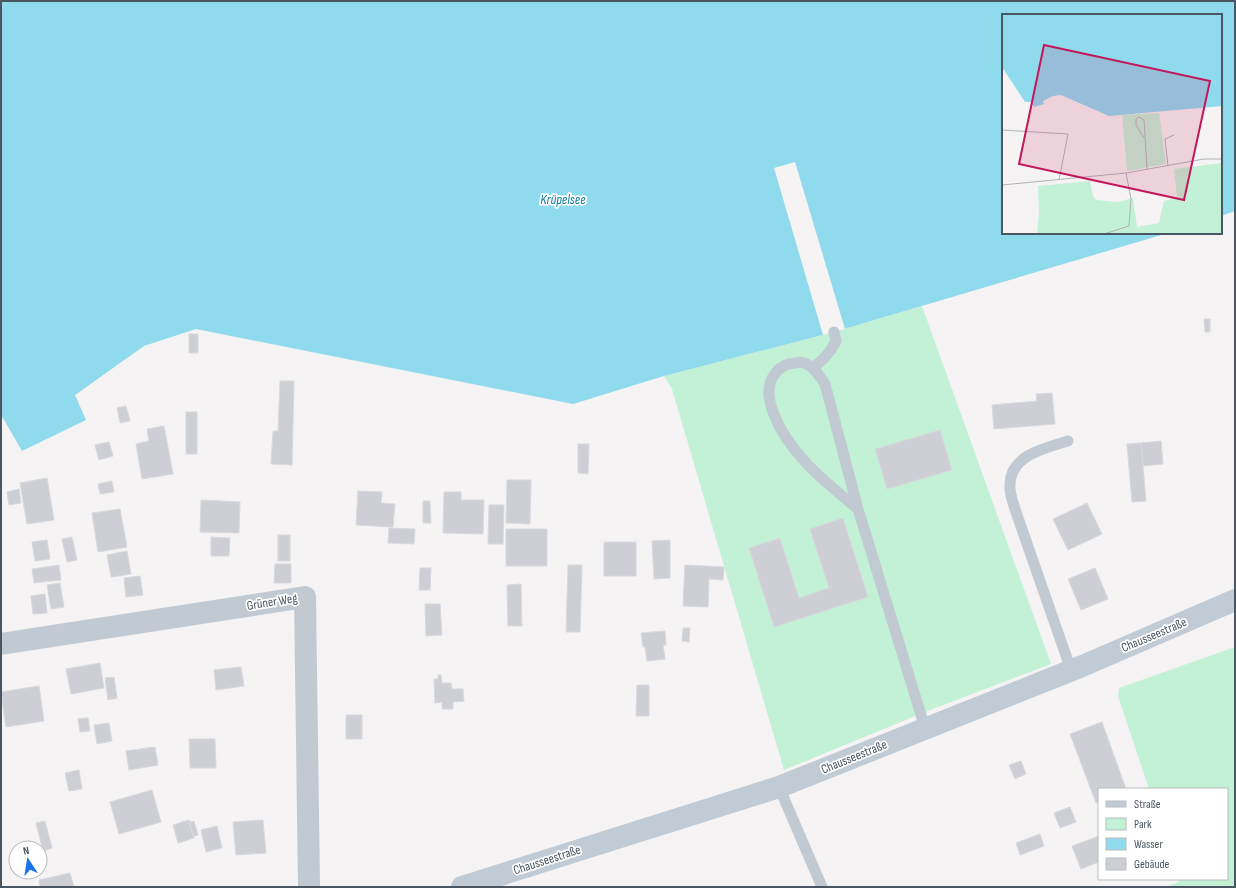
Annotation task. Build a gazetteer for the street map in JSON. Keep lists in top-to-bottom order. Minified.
{"streets":{"main road":["Chausseestraße"],"street":["Grüner Weg"]},"water":["Krüpelsee"],"legend":["Straße","Park","Wasser","Gebäude"],"north":"top"}
